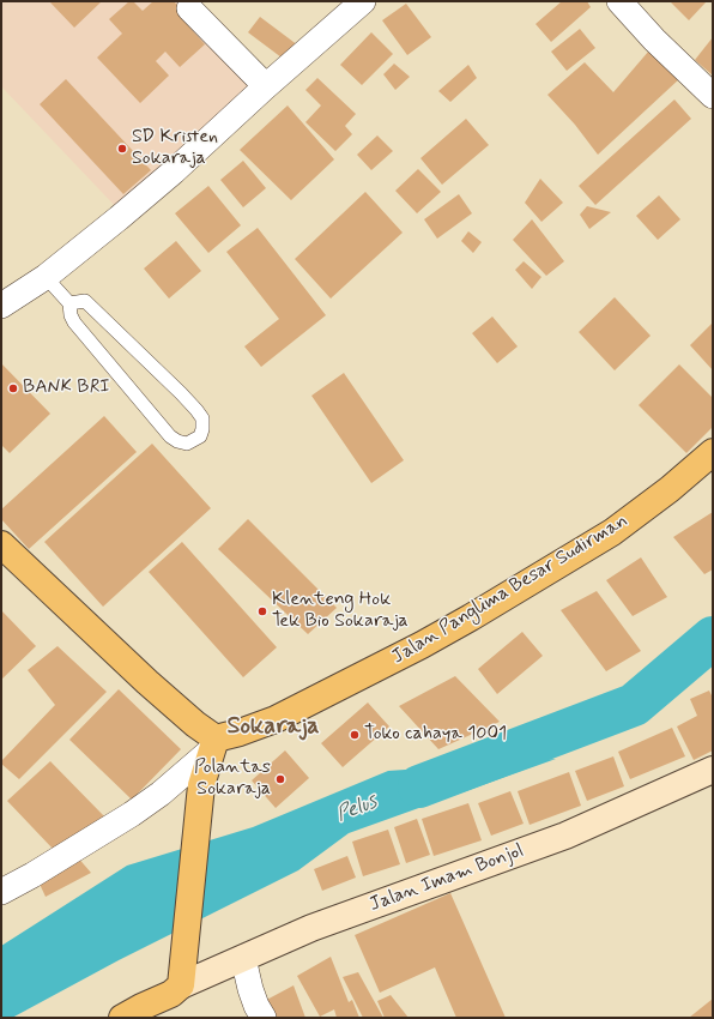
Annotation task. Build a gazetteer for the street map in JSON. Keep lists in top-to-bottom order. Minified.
{"streets":{"main road":["Jalan Panglima Besar Sudirman","Jalan Imam Bonjol"]},"districts":["Sokaraja"],"water":["Pelus"],"places":["SD Kristen Sokaraja","BANK BRI","Klenteng Hok Tek Bio Sokaraja","Toko cahaya 1001","Polantas Sokaraja"]}
